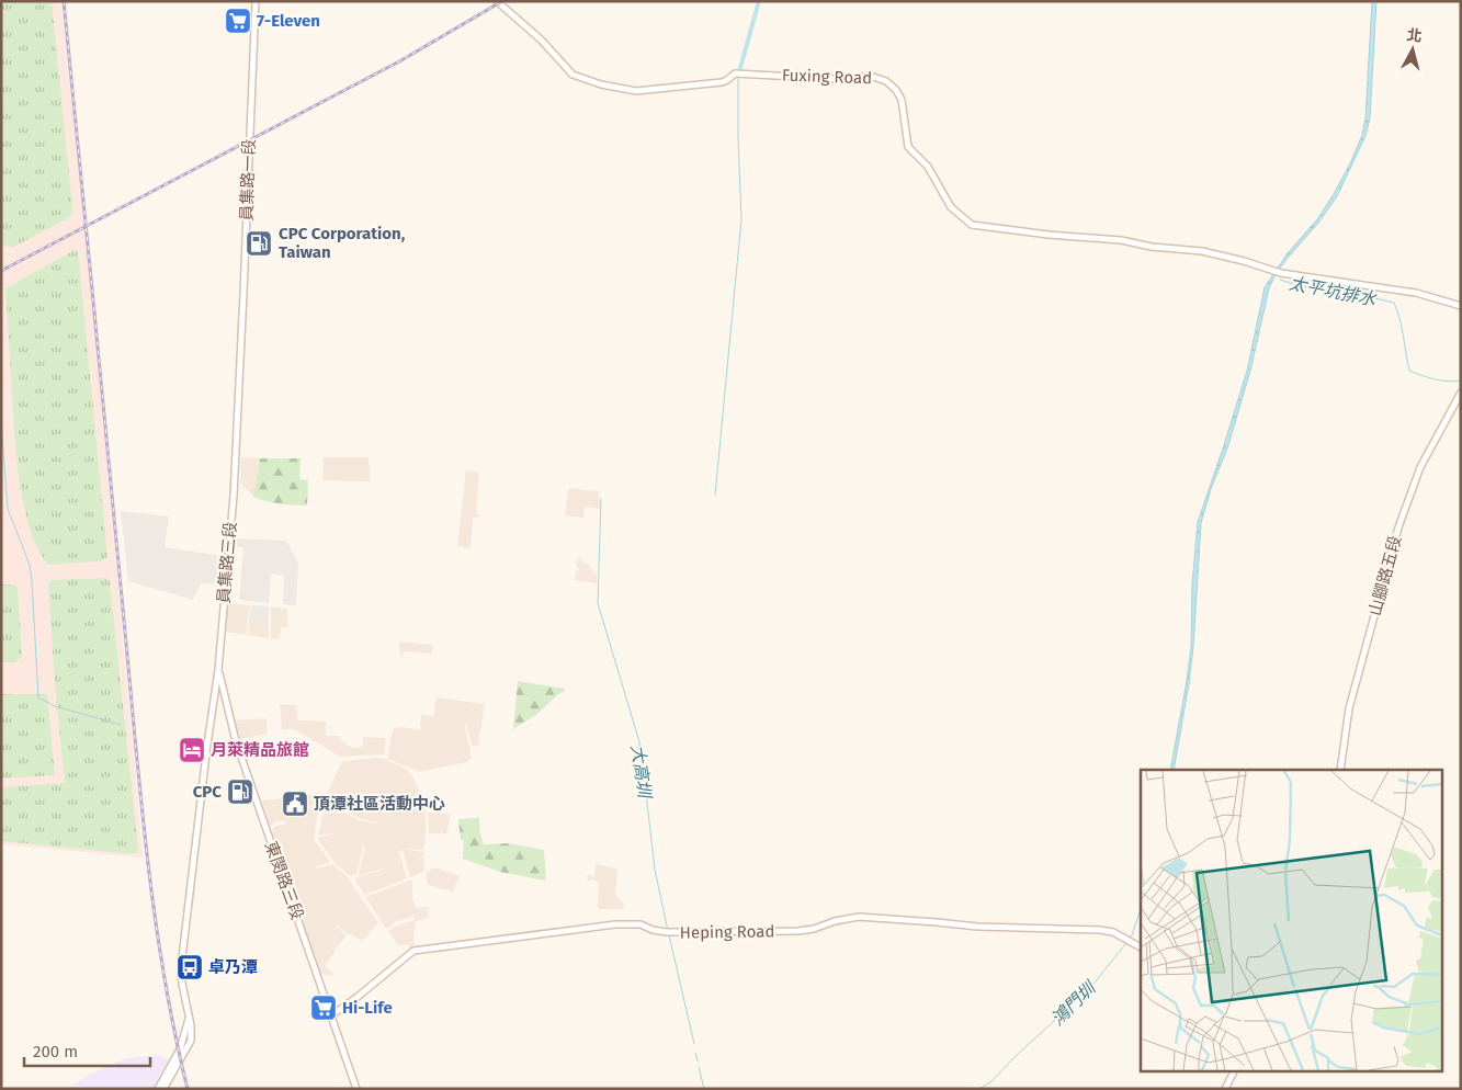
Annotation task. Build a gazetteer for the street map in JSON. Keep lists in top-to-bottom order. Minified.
{"streets":{"street":["Fuxing Road","員集路一段","員集路三段","山腳路五段","東閔路三段","Heping Road"]},"crossings":[["員集路一段","員集路三段"],["員集路三段","東閔路三段"],["東閔路三段","Heping Road"]],"water":["太平坑排水","大高圳","鴻門圳"],"places":{"supermarket":["7-Eleven","Hi-Life"],"fuel station":["CPC Corporation, Taiwan","CPC"],"hotel":["月萊精品旅館"],"public building":["頂潭社區活動中心"],"bus stop":["卓乃潭"]},"scale_bar":"200 m","north":"top"}
